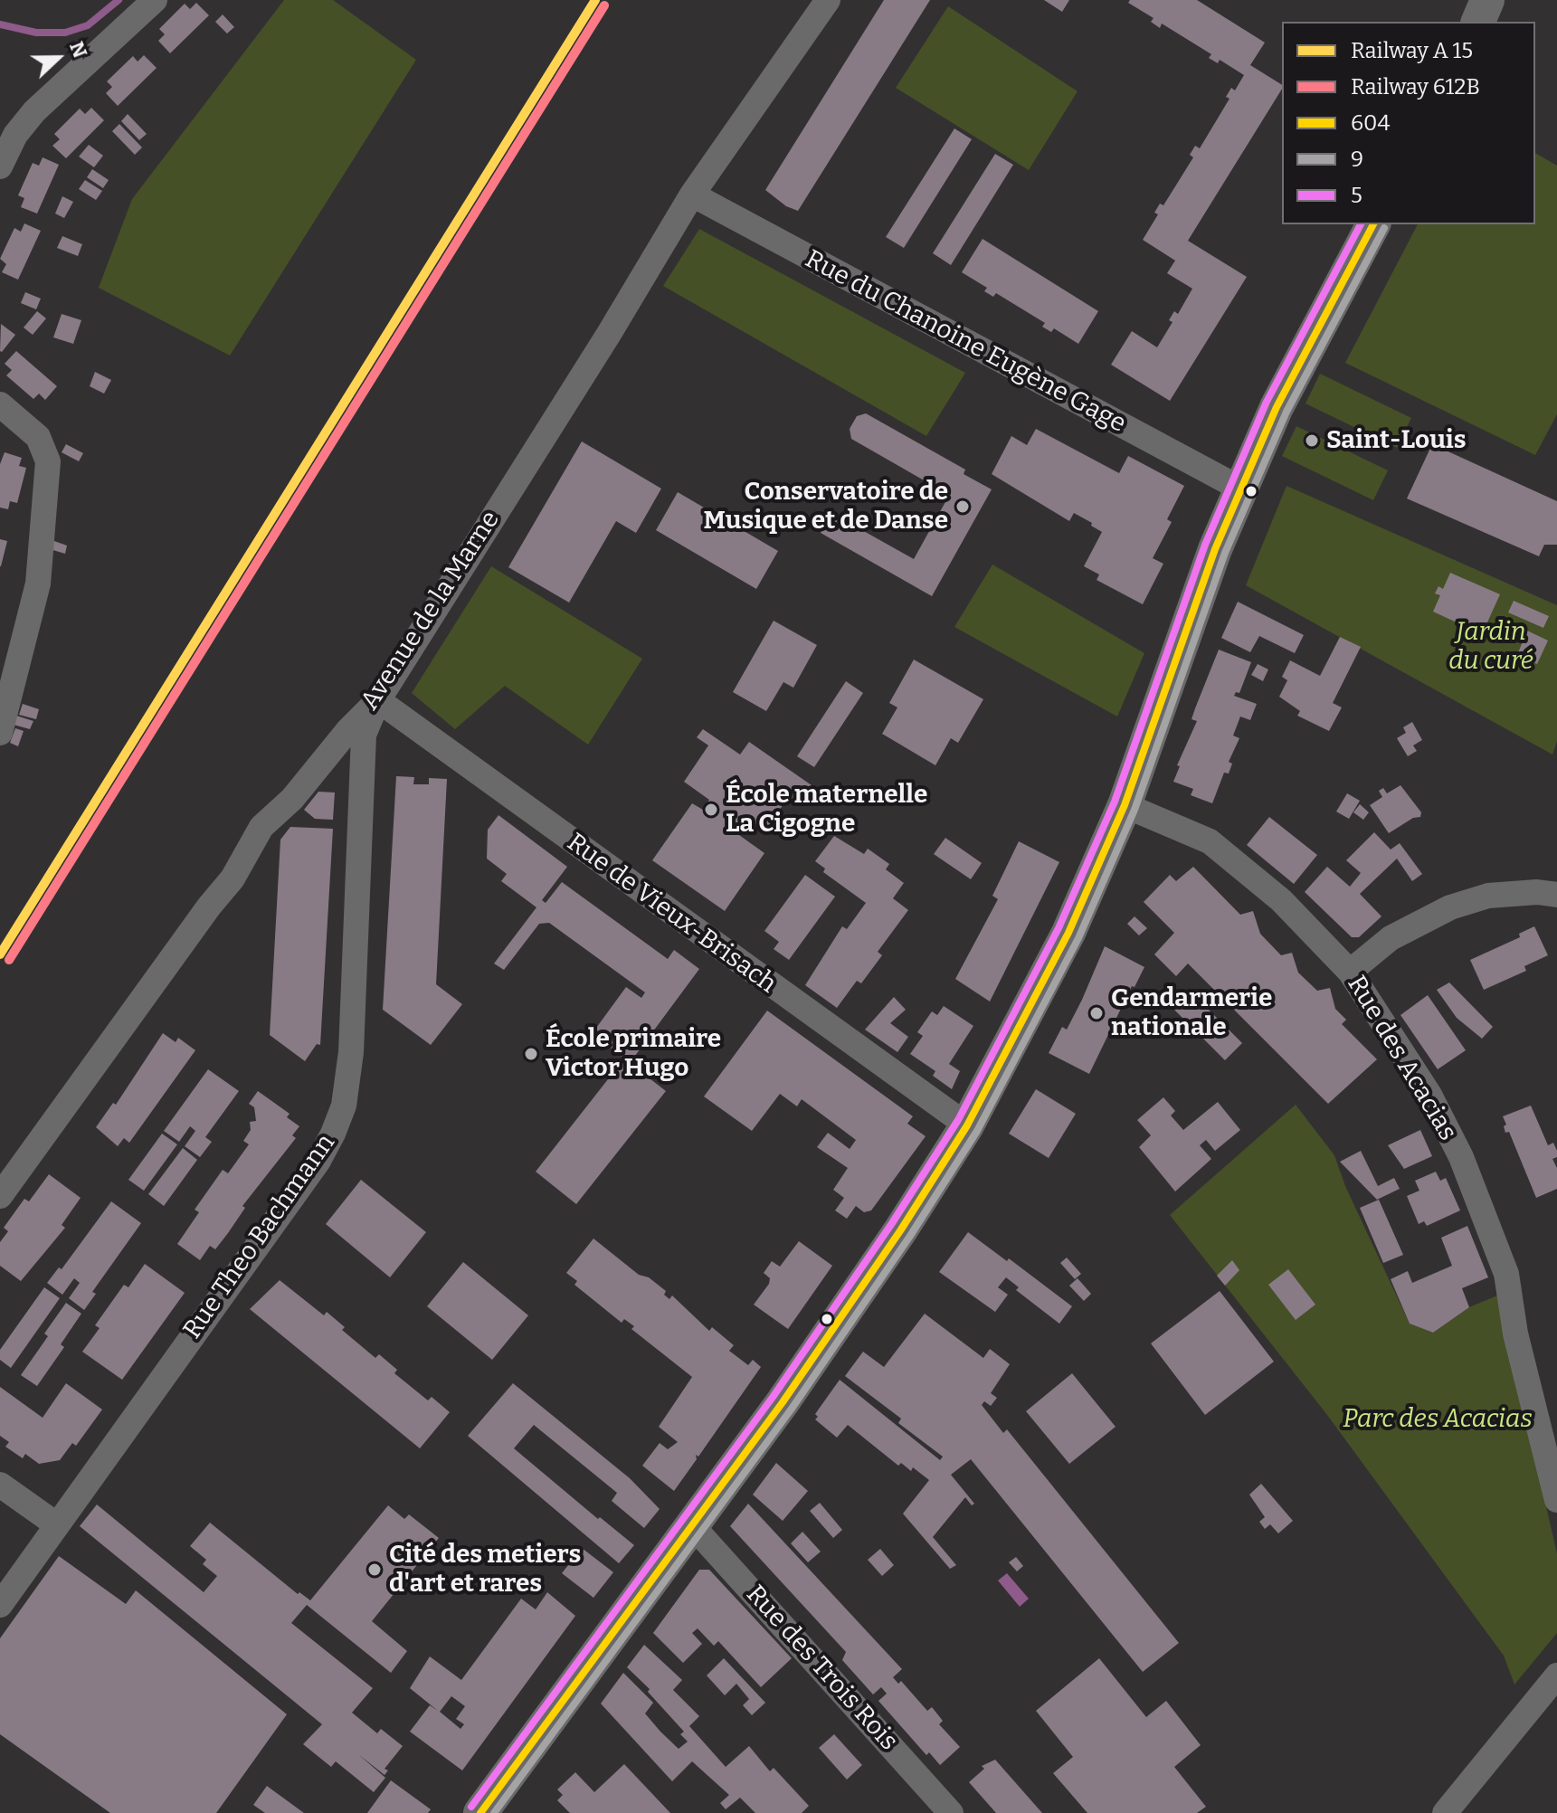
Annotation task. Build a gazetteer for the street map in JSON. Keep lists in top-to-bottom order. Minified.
{"streets":{"street":["Rue du Chanoine Eugène Gage","Avenue de la Marne","Rue de Vieux-Brisach","Rue des Acacias","Rue Theo Bachmann","Rue des Trois Rois"]},"crossings":[["Rue du Chanoine Eugène Gage","Avenue de la Marne"],["Avenue de la Marne","Rue de Vieux-Brisach"],["Avenue de la Marne","Rue Theo Bachmann"],["Rue de Vieux-Brisach","Rue Theo Bachmann"]],"parks":["Jardin du curé","Parc des Acacias"],"places":["Saint-Louis","Conservatoire de Musique et de Danse","École maternelle La Cigogne","Gendarmerie nationale","École primaire Victor Hugo","Cité des metiers d'art et rares"],"lines":["rail line 612B","transit line 604","transit line 5","transit line 9"],"legend":["Railway A 15","Railway 612B","604","9","5"],"north":"right"}
